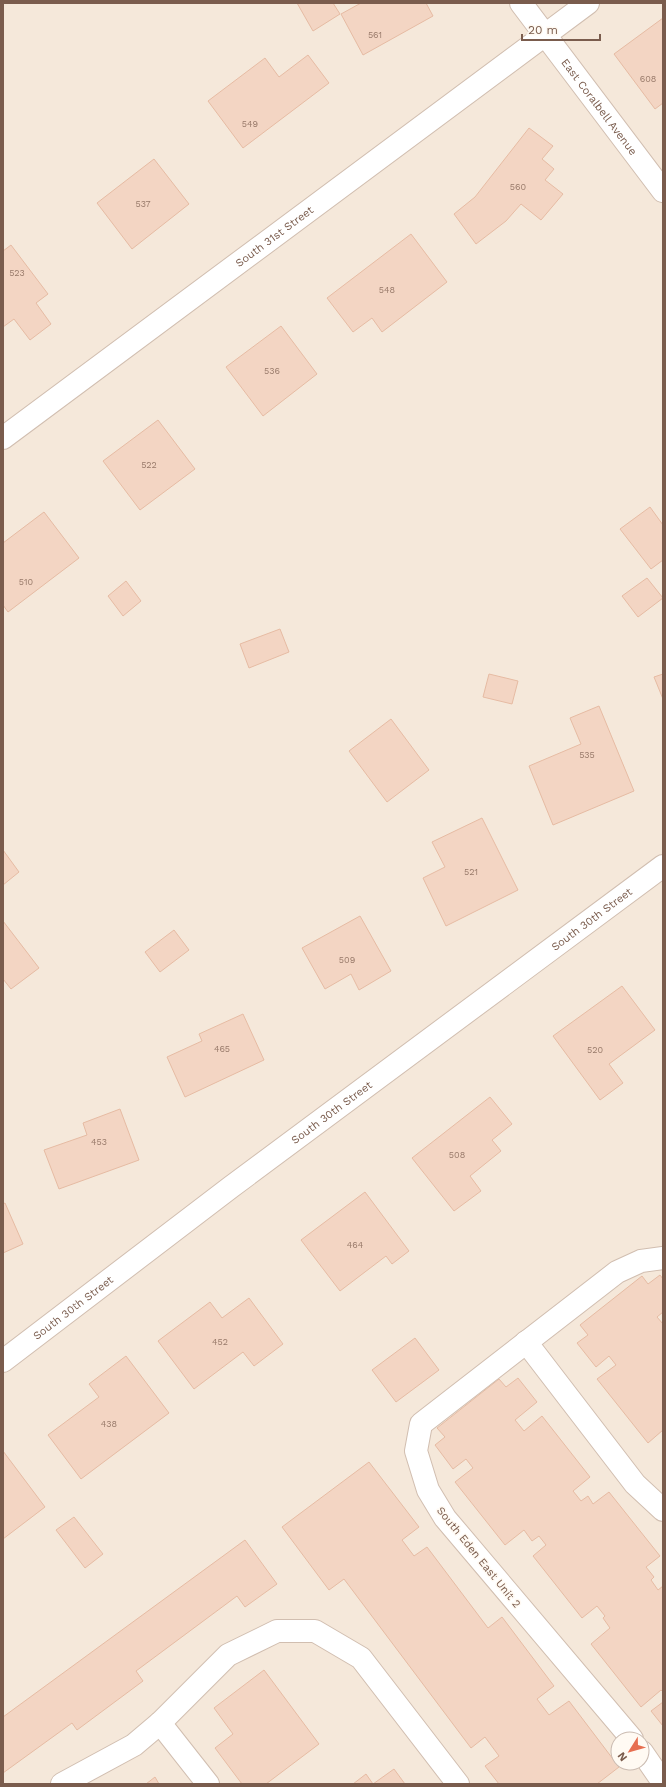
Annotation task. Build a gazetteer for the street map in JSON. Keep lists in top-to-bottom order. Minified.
{"streets":{"street":["East Coralbell Avenue","South 31st Street","South 30th Street","South Eden East Unit 2"]},"crossings":[["East Coralbell Avenue","South 31st Street"]],"house_numbers":["561","608","549","560","537","523","548","536","522","510","535","521","509","465","520","453","508","464","452","438"],"scale_bar":"20 m","north":"bottom left"}
